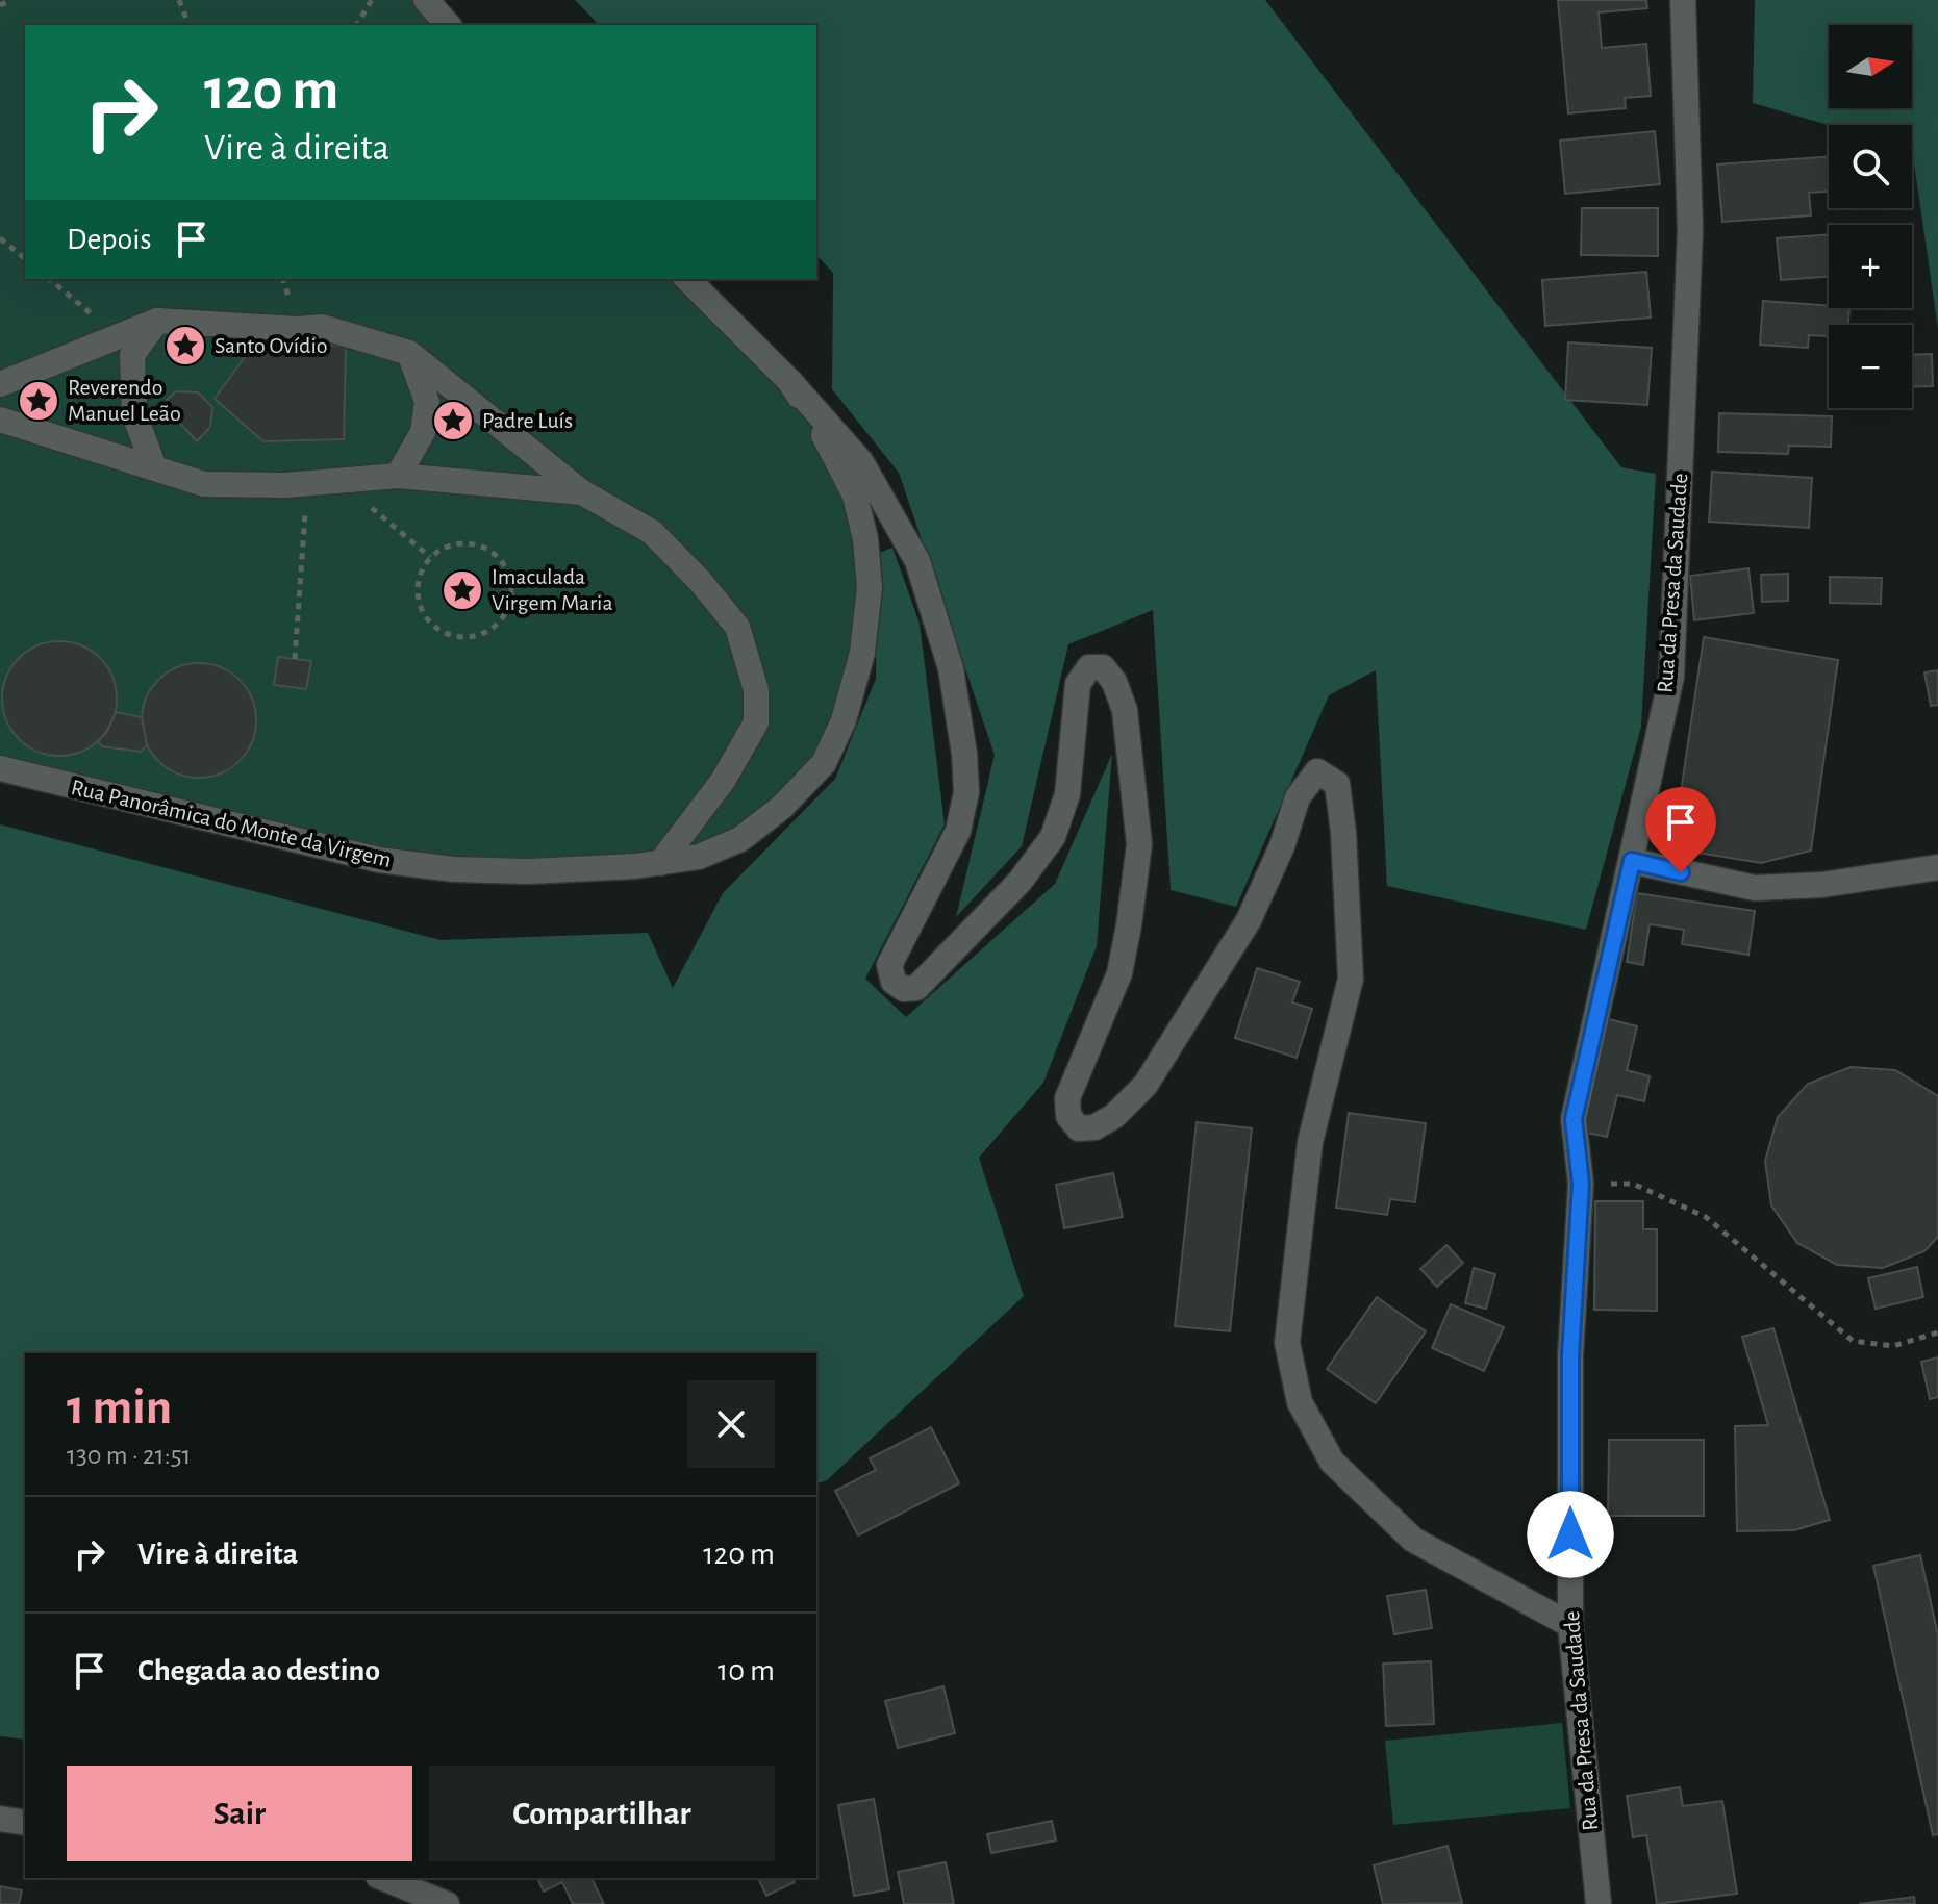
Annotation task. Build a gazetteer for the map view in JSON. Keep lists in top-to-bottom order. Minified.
{"streets":{"street":["Rua da Presa da Saudade","Rua Panorâmica do Monte da Virgem"]},"crossings":[["Rua da Presa da Saudade","Rua Panorâmica do Monte da Virgem"]],"places":{"place":["Santo Ovídio","Reverendo Manuel Leão","Padre Luís","Imaculada Virgem Maria"]},"north":"right","page":{"map_buttons":["+","−"],"turn":["120 m","Vire à direita"],"then":"Depois","heading":["1 min","130 m · 21:51"],"list":[{"name":"Vire à direita","value":"120 m"},{"name":"Chegada ao destino","value":"10 m"}],"buttons":["Sair","Compartilhar"]}}
